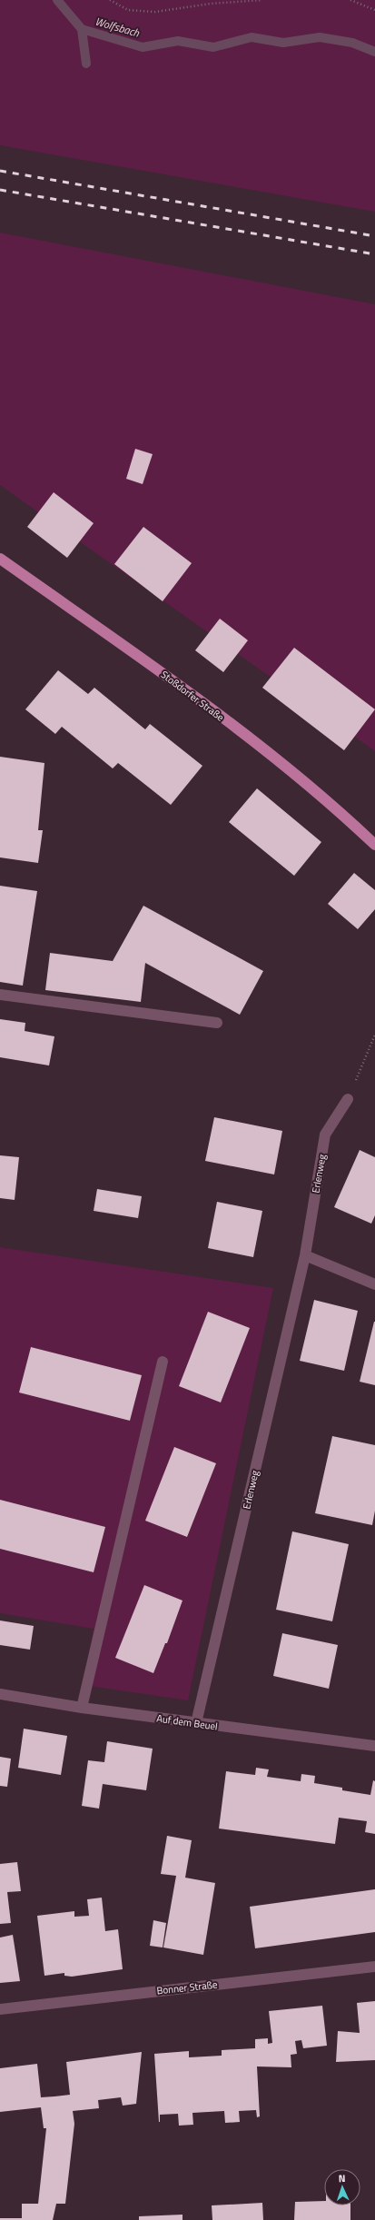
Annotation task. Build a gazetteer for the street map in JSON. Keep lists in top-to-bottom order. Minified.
{"streets":{"main road":["Stoßdorfer Straße"],"street":["Erlenweg","Auf dem Beuel","Bonner Straße"]},"crossings":[["Erlenweg","Auf dem Beuel"]],"water":["Wolfsbach"],"north":"top"}
